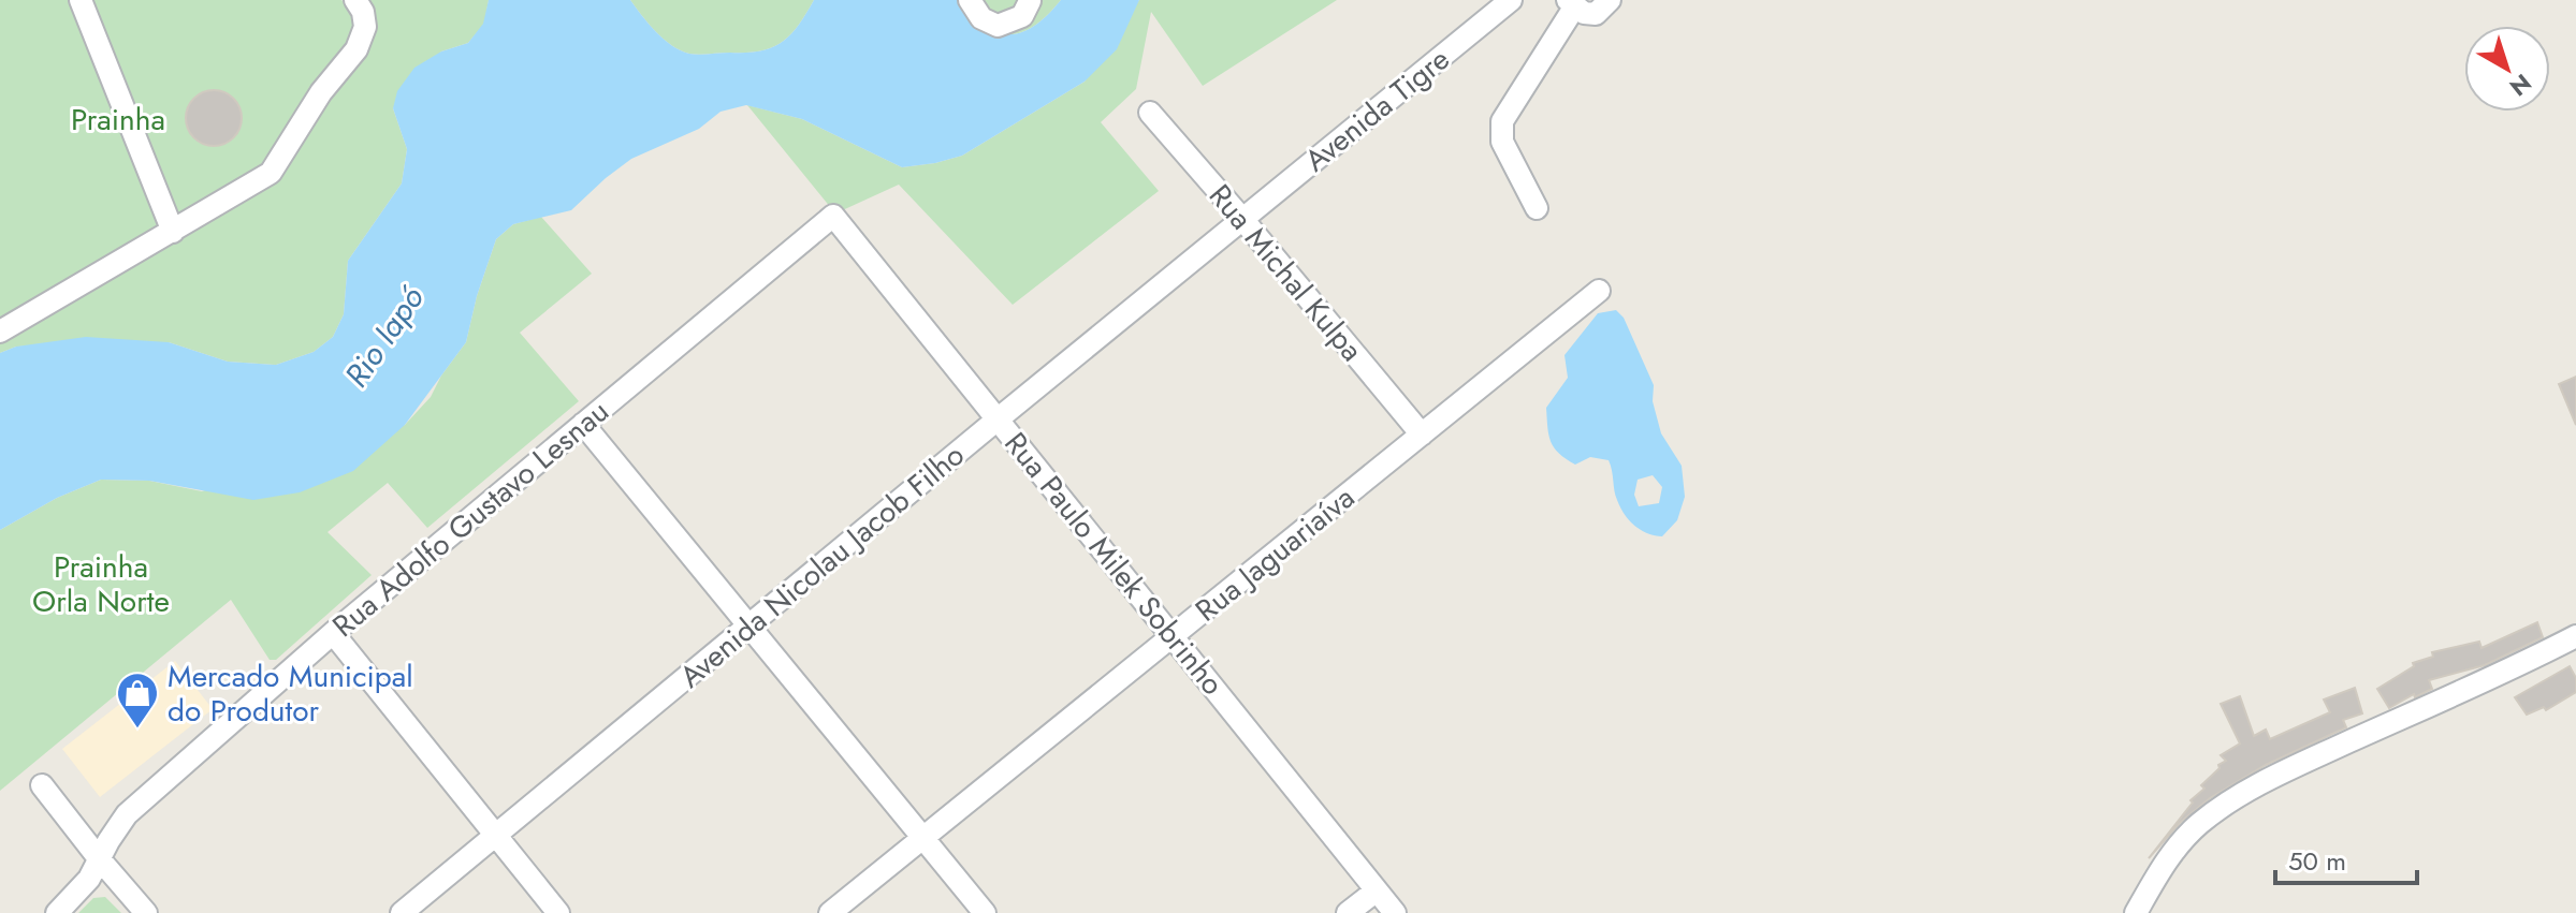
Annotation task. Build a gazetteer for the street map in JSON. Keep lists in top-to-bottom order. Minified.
{"streets":{"street":["Avenida Tigre","Rua Michal Kulpa","Rua Adolfo Gustavo Lesnau","Rua Jaguariaíva","Rua Paulo Milek Sobrinho","Avenida Nicolau Jacob Filho"]},"crossings":[["Avenida Tigre","Rua Michal Kulpa"],["Avenida Tigre","Avenida Nicolau Jacob Filho"],["Rua Michal Kulpa","Rua Jaguariaíva"],["Rua Michal Kulpa","Avenida Nicolau Jacob Filho"],["Rua Adolfo Gustavo Lesnau","Rua Paulo Milek Sobrinho"],["Rua Jaguariaíva","Rua Paulo Milek Sobrinho"],["Rua Paulo Milek Sobrinho","Avenida Nicolau Jacob Filho"]],"water":["Rio Iapó"],"parks":["Prainha","Prainha Orla Norte"],"places":{"shop":["Mercado Municipal do Produtor"]},"scale_bar":"50 m","north":"bottom right"}
